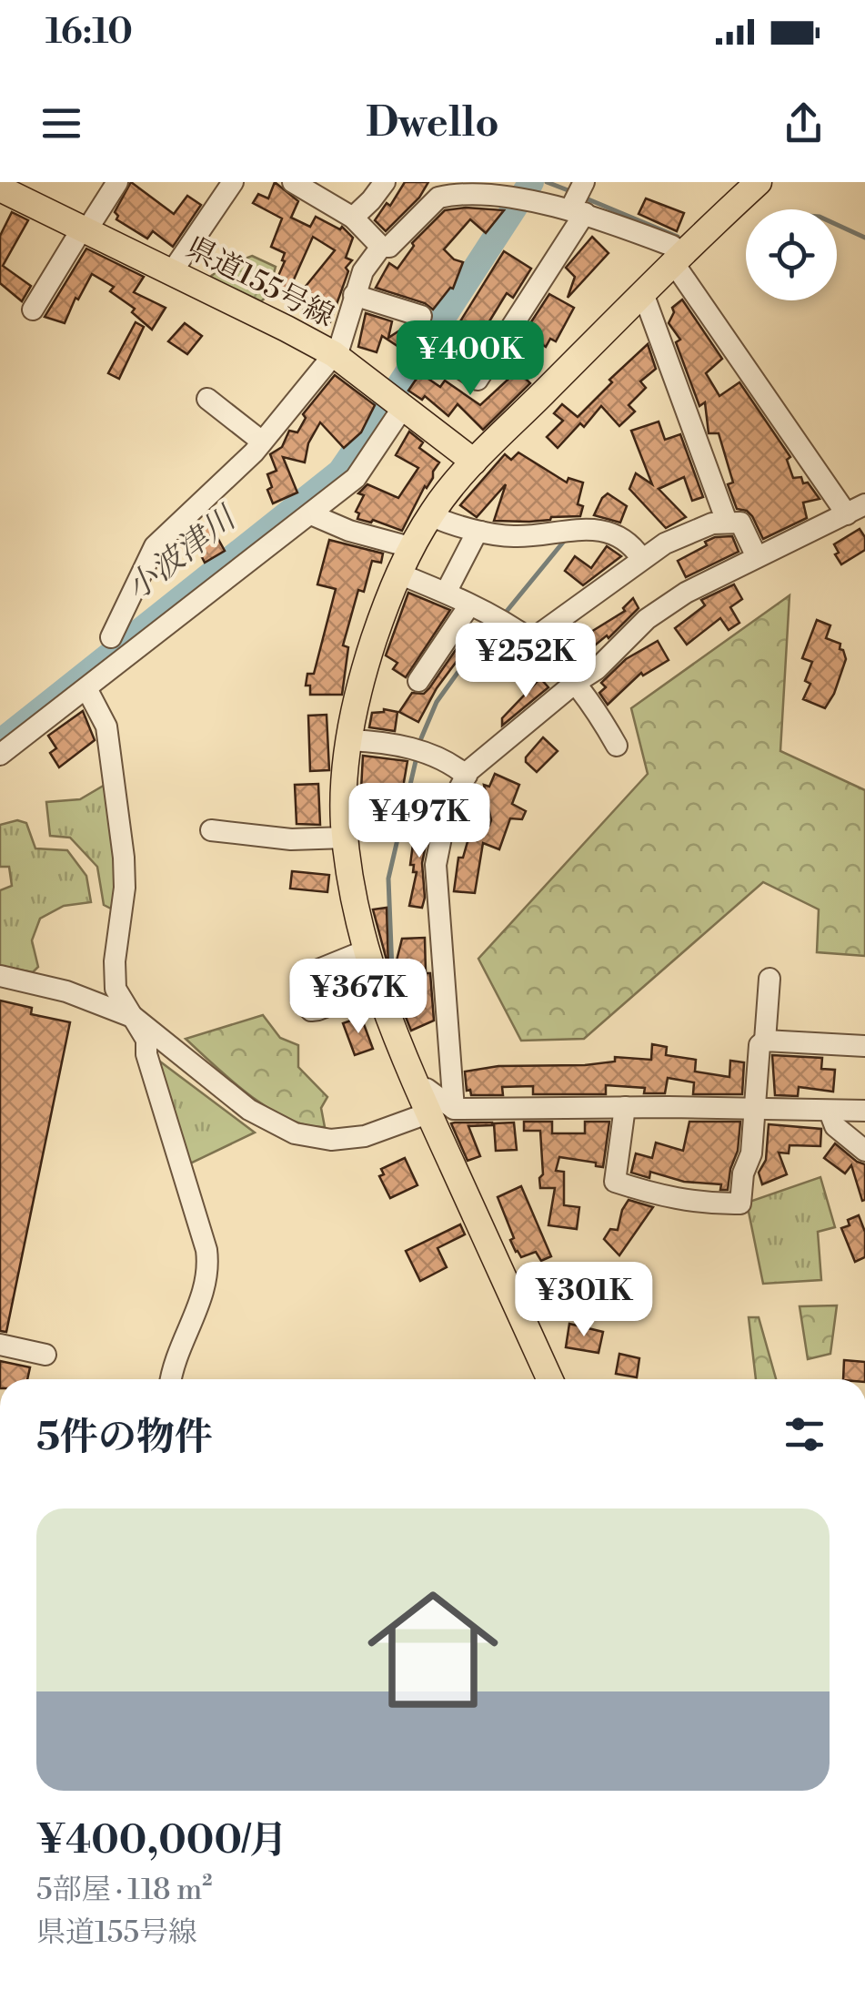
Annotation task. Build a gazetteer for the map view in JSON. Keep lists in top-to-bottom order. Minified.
{"streets":{"main road":["県道155号線"]},"water":["小波津川"],"page":{"status":"16:10","header":"Dwello","price":["¥400K","¥252K","¥497K","¥367K","¥301K"],"heading":"5件の物件","list":[{"name":"¥400,000/月","note":"5部屋 · 118 m² · 県道155号線"}]}}
